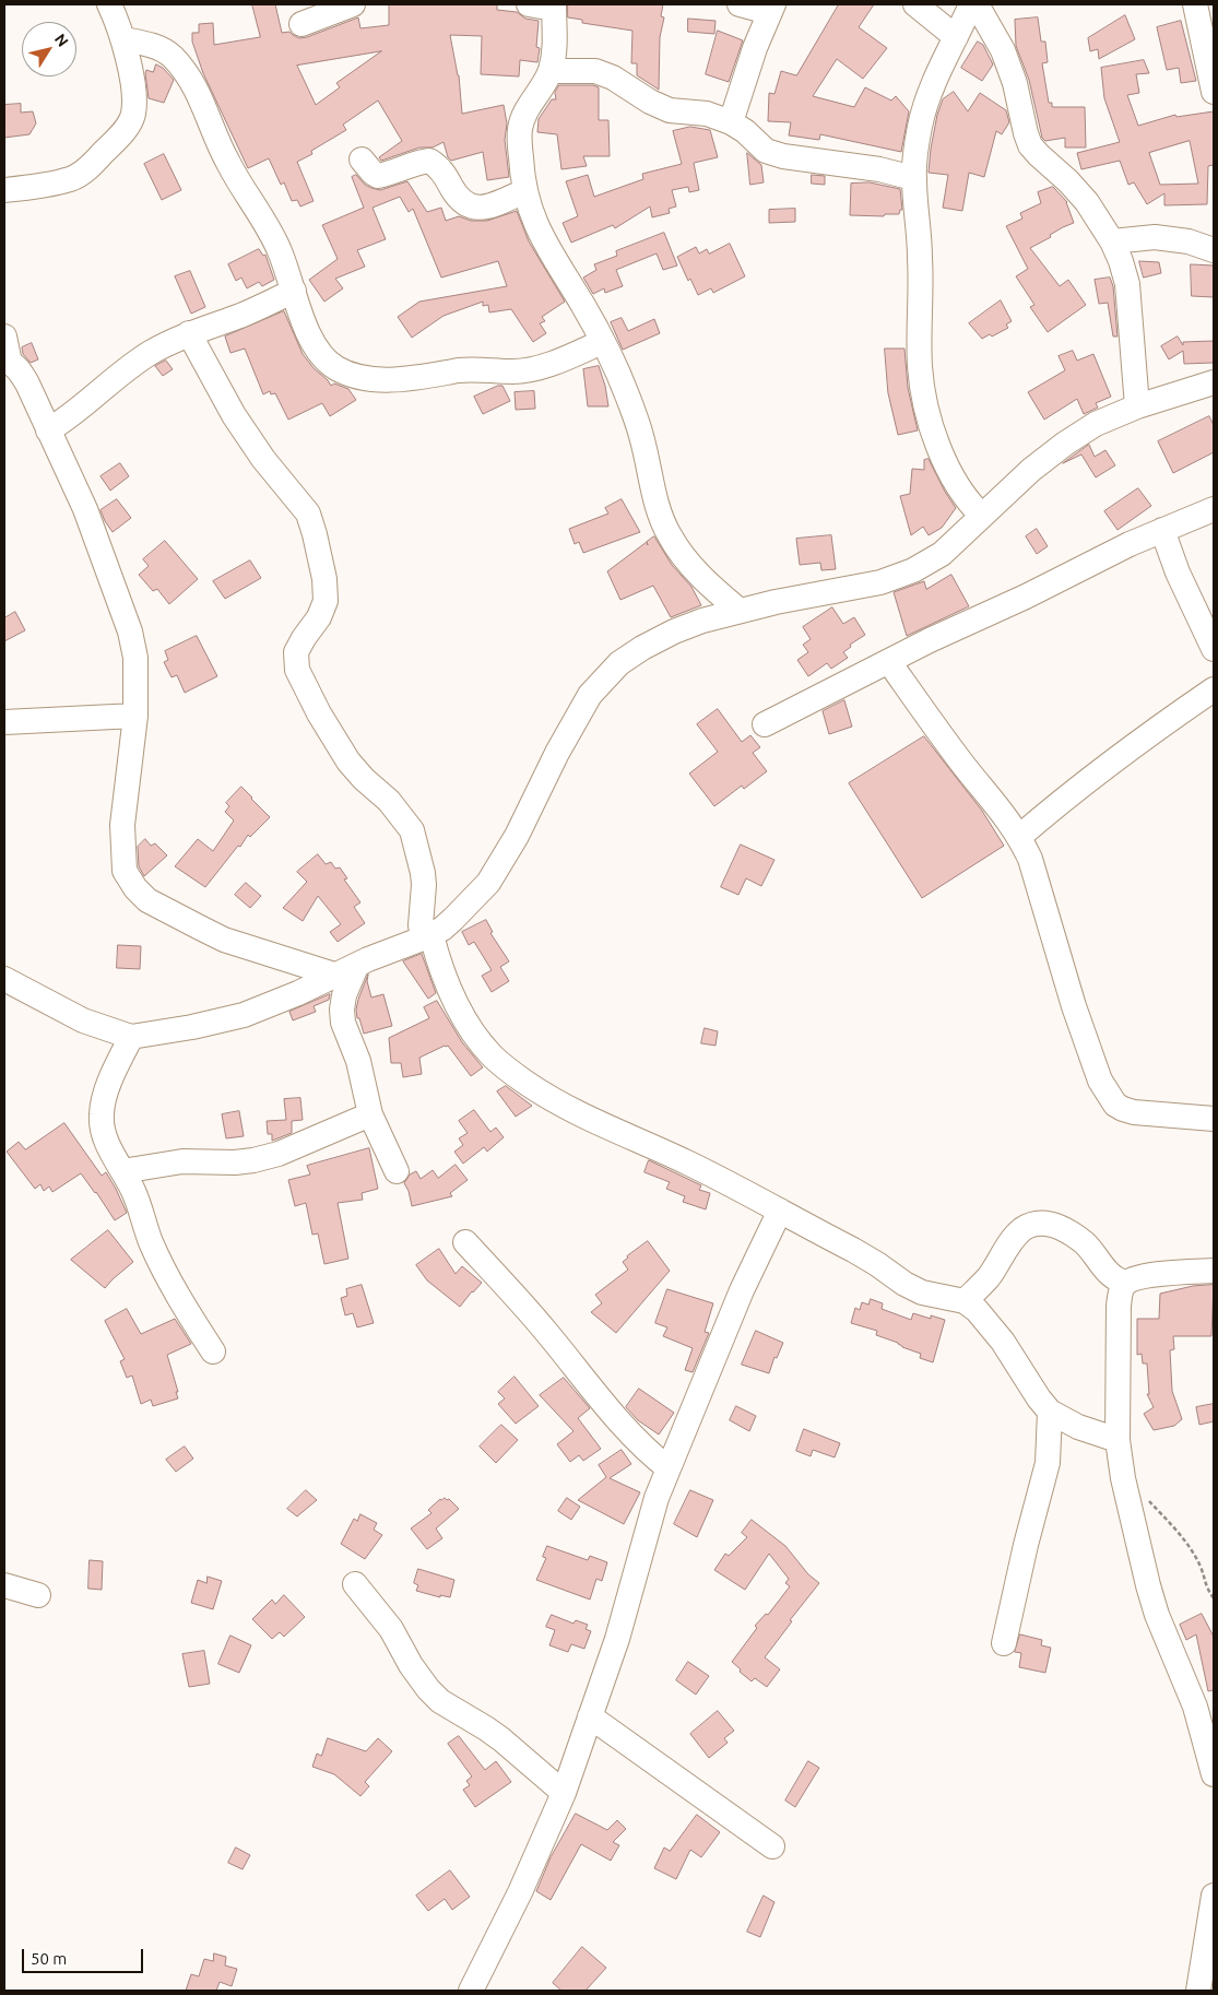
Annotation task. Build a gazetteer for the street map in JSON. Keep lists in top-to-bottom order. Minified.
{"scale_bar":"50 m","north":"top right"}
